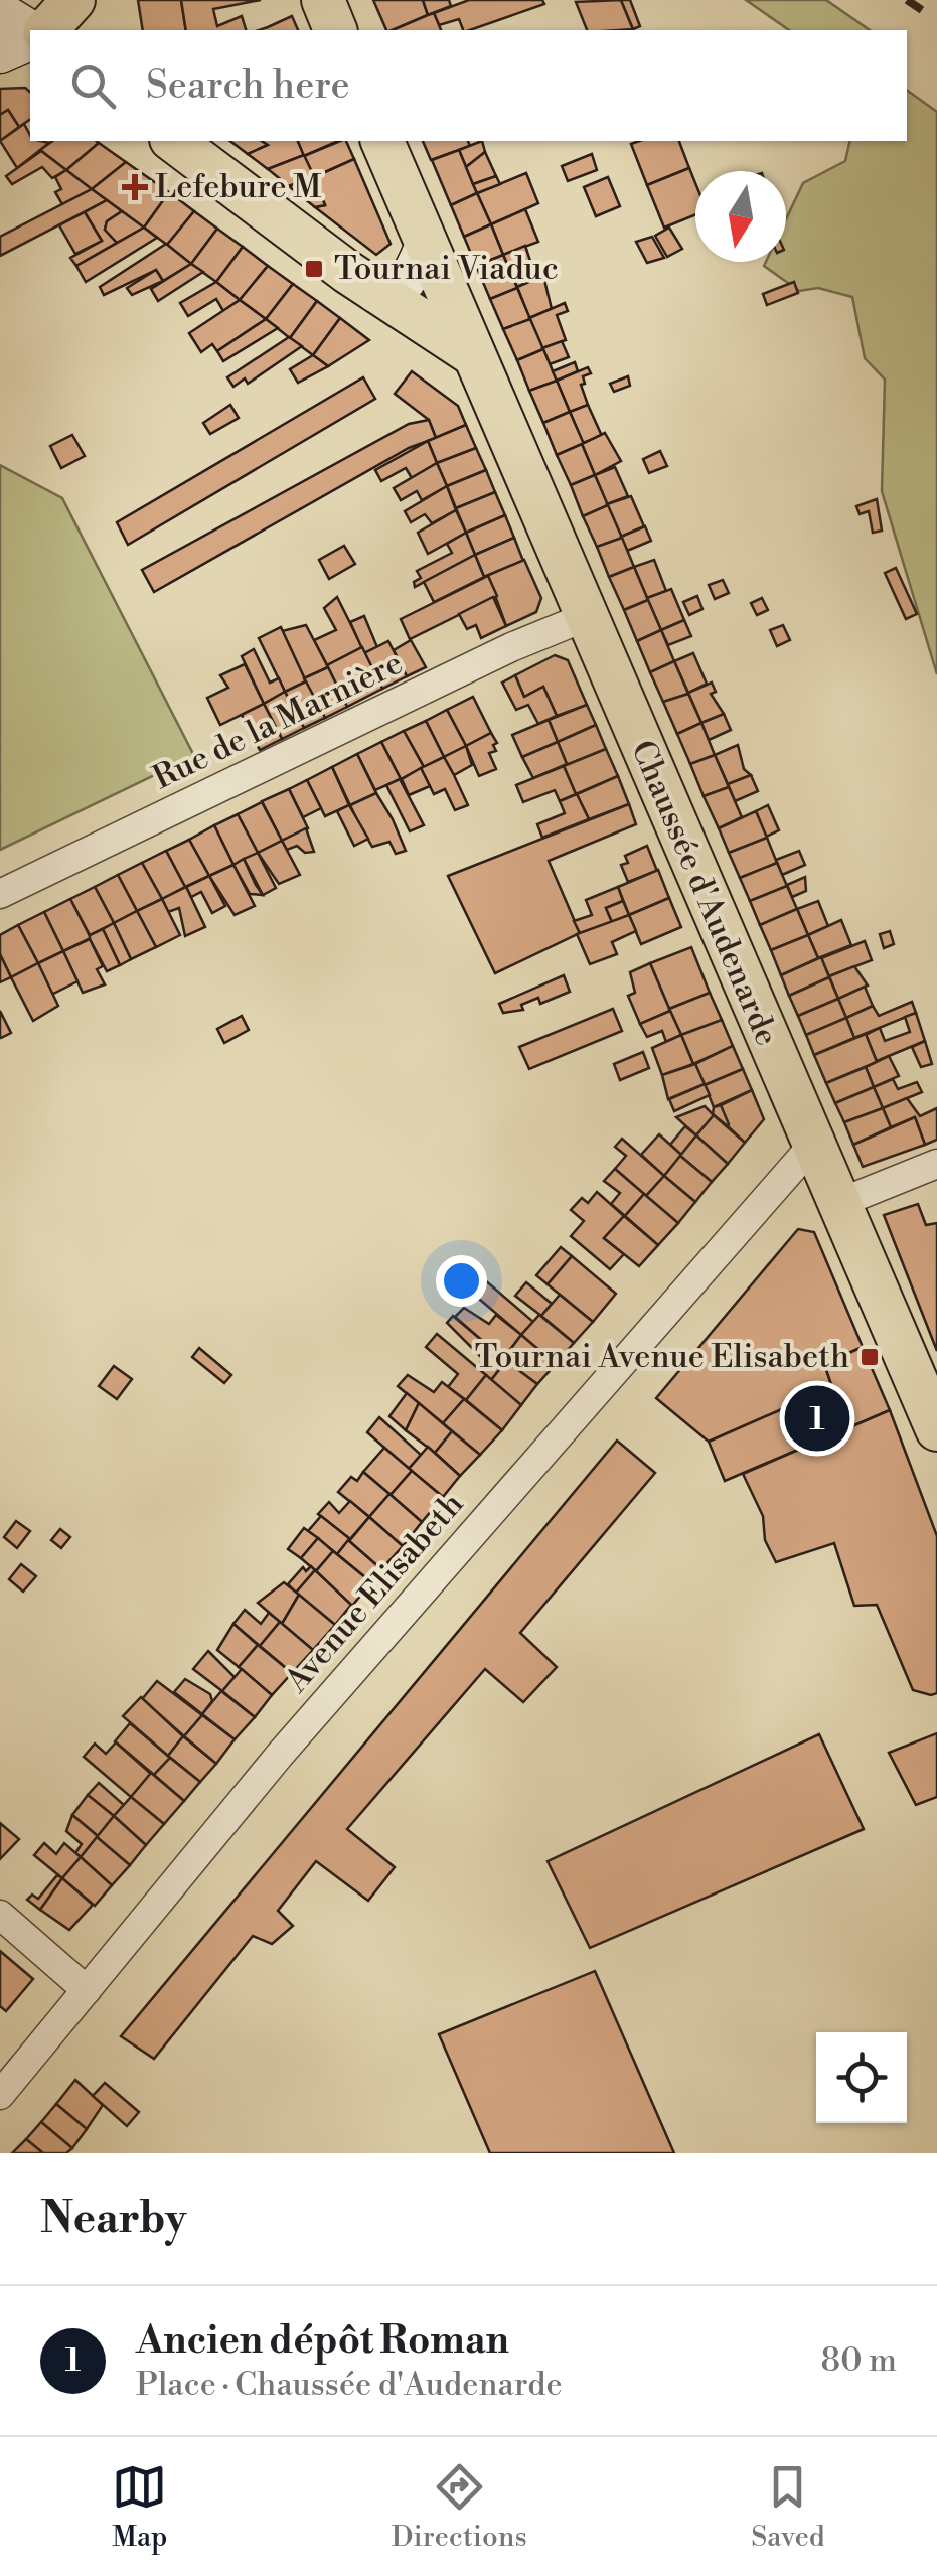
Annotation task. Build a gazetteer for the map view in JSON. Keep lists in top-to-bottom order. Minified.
{"streets":{"main road":["Chaussée d'Audenarde"],"street":["Rue de la Marnière","Avenue Elisabeth"]},"crossings":[["Rue de la Marnière","Chaussée d'Audenarde"],["Chaussée d'Audenarde","Avenue Elisabeth"]],"places":{"health":["Lefebure M"],"transit":["Tournai Viaduc","Tournai Avenue Elisabeth"]},"north":"bottom","page":{"search":"Search here","pins":"1","heading":"Nearby","list":[{"mark":"1","name":"Ancien dépôt Roman","note":"Place · Chaussée d'Audenarde","value":"80 m"}],"nav":["Map","Directions","Saved"]}}
